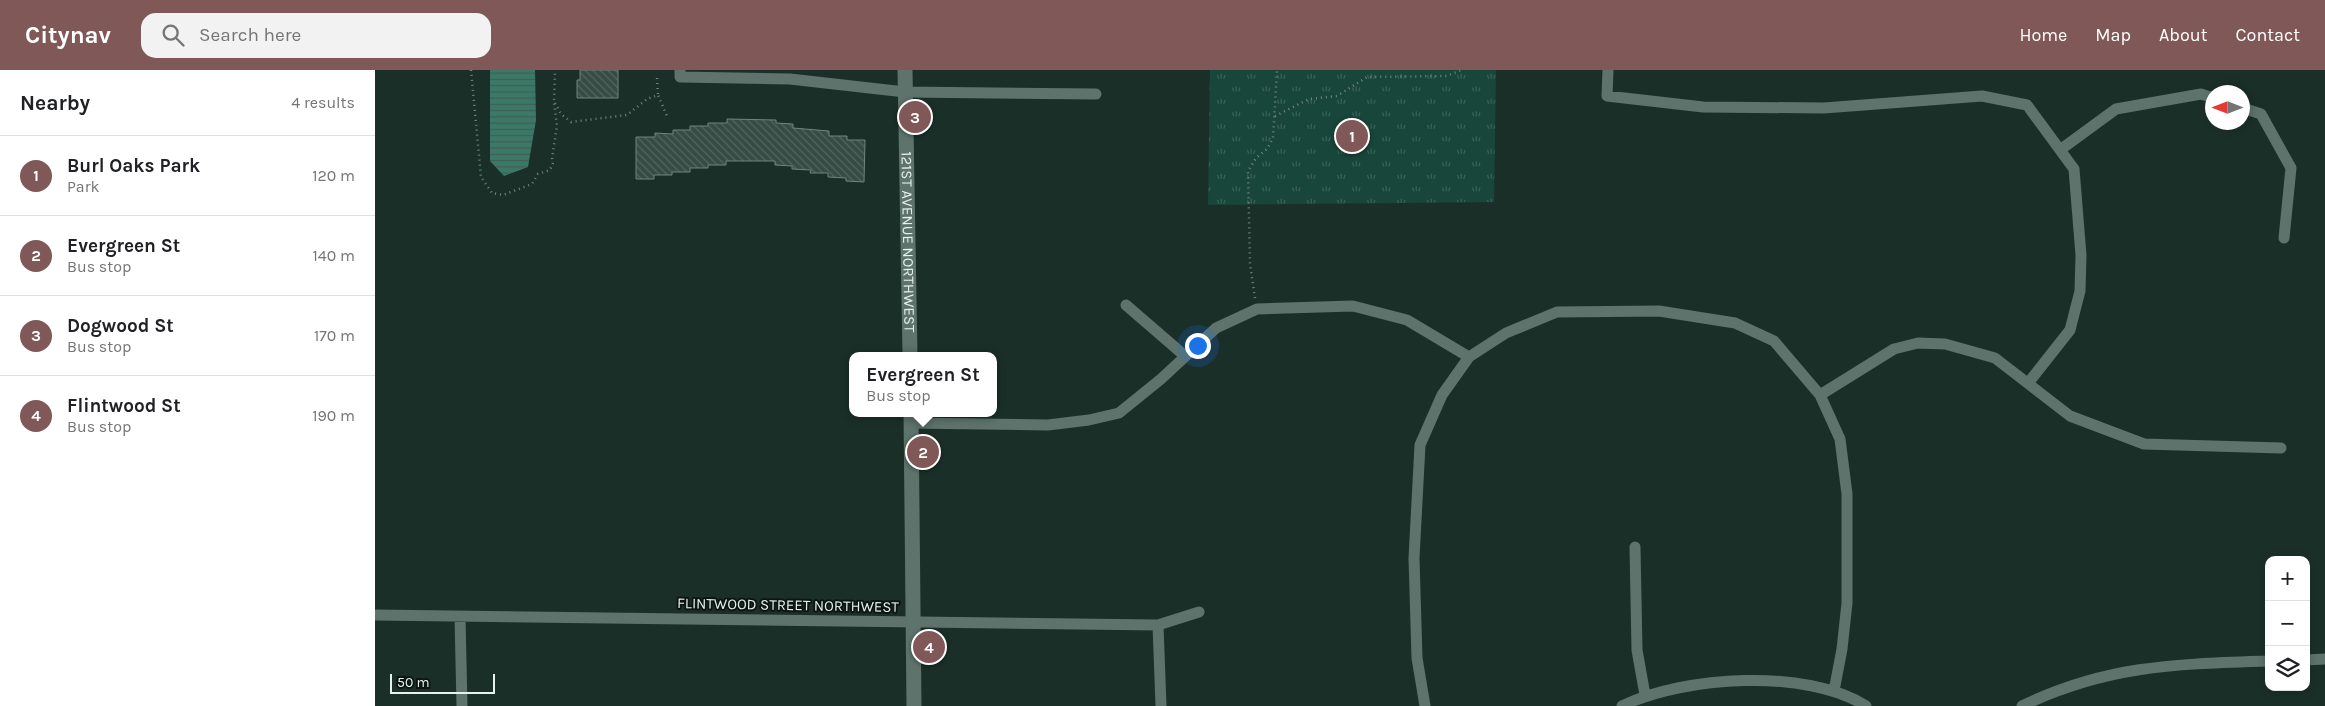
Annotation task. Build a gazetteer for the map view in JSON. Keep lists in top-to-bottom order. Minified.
{"streets":{"street":["121ST AVENUE NORTHWEST","FLINTWOOD STREET NORTHWEST"]},"scale_bar":"50 m","north":"left","page":{"header":"Citynav","search":"Search here","nav":["Home","Map","About","Contact"],"heading":["Nearby","4 results"],"pins":["3","1","2","4"],"list":[{"mark":"1","name":"Burl Oaks Park","note":"Park","value":"120 m"},{"mark":"2","name":"Evergreen St","note":"Bus stop","value":"140 m"},{"mark":"3","name":"Dogwood St","note":"Bus stop","value":"170 m"},{"mark":"4","name":"Flintwood St","note":"Bus stop","value":"190 m"}],"popup":["Evergreen St","Bus stop"],"map_buttons":["+","−"],"scale":"50 m"}}
